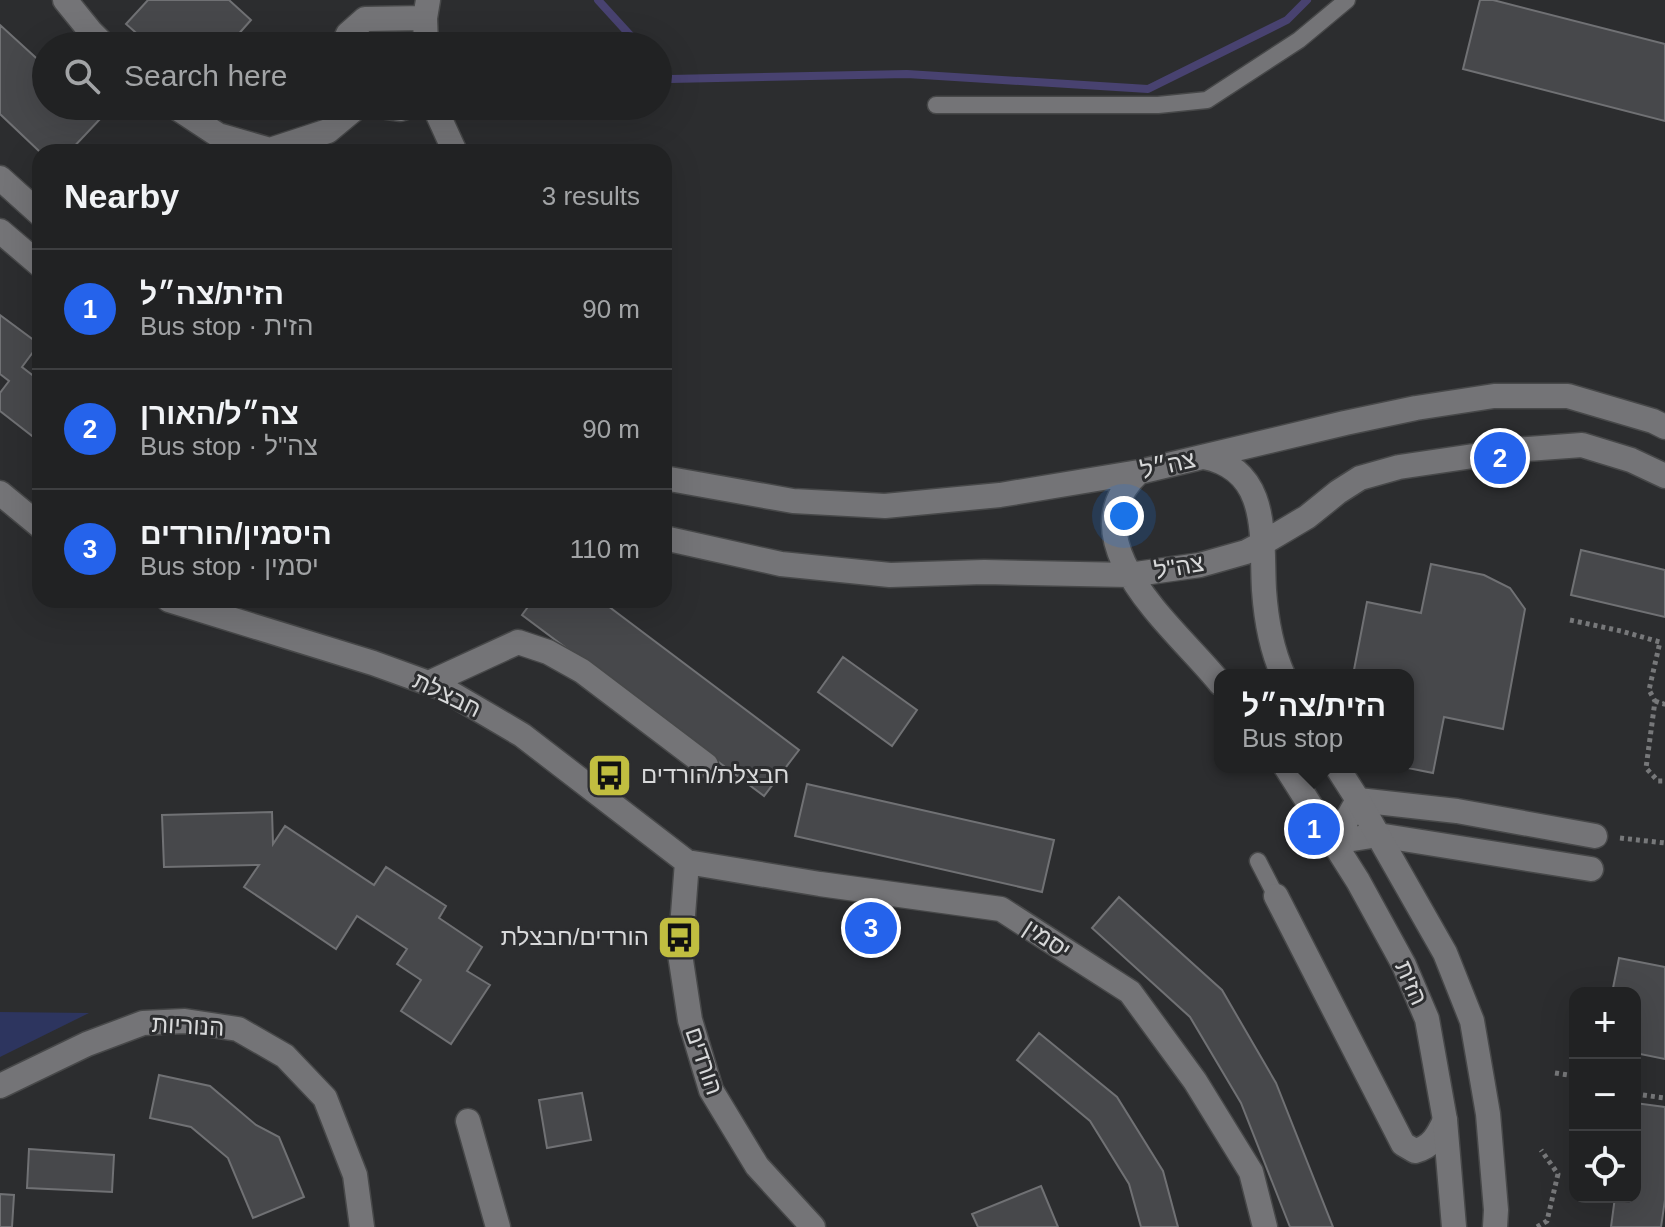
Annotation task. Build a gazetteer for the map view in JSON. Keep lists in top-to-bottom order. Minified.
{"streets":{"street":["צה״ל","צה\"ל","חבצלת","יסמין","הזית","הנוריות","הורדים"]},"crossings":[["צה״ל","צה\"ל"],["חבצלת","יסמין"],["חבצלת","הורדים"],["יסמין","הורדים"]],"places":{"bus stop":["חבצלת/הורדים","הורדים/חבצלת"]},"page":{"search":"Search here","heading":["Nearby","3 results"],"list":[{"mark":"1","name":"הזית/צה״ל","note":"Bus stop · הזית","value":"90 m"},{"mark":"2","name":"צה״ל/האורן","note":"Bus stop · צה\"ל","value":"90 m"},{"mark":"3","name":"היסמין/הורדים","note":"Bus stop · יסמין","value":"110 m"}],"pins":["2","1","3"],"popup":["הזית/צה״ל","Bus stop"],"map_buttons":["+","−"]}}
